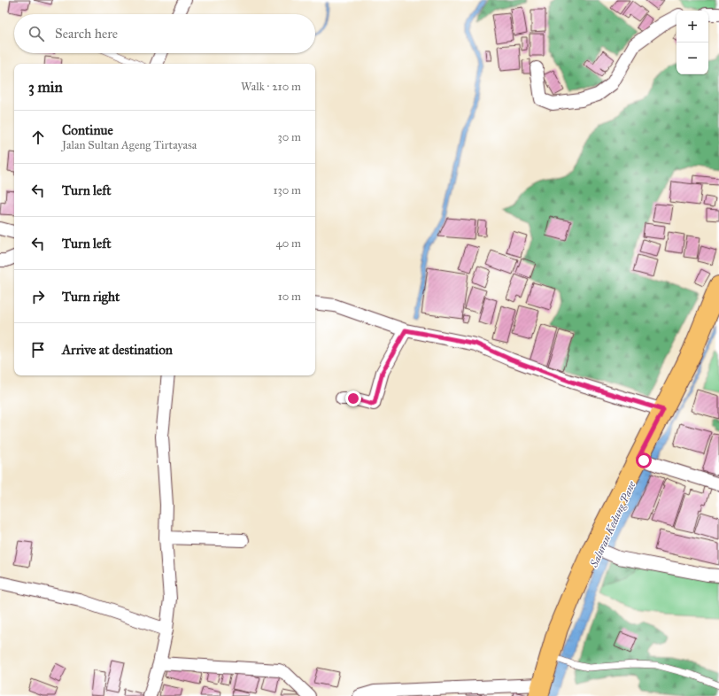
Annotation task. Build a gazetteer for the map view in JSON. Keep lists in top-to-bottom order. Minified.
{"water":["Saluran Kedung Pane"],"page":{"map_buttons":["+","−"],"search":"Search here","heading":["3 min","Walk · 210 m"],"list":[["Continue","Jalan Sultan Ageng Tirtayasa","30 m"],["Turn left","130 m"],["Turn left","40 m"],["Turn right","10 m"],"Arrive at destination"]}}
